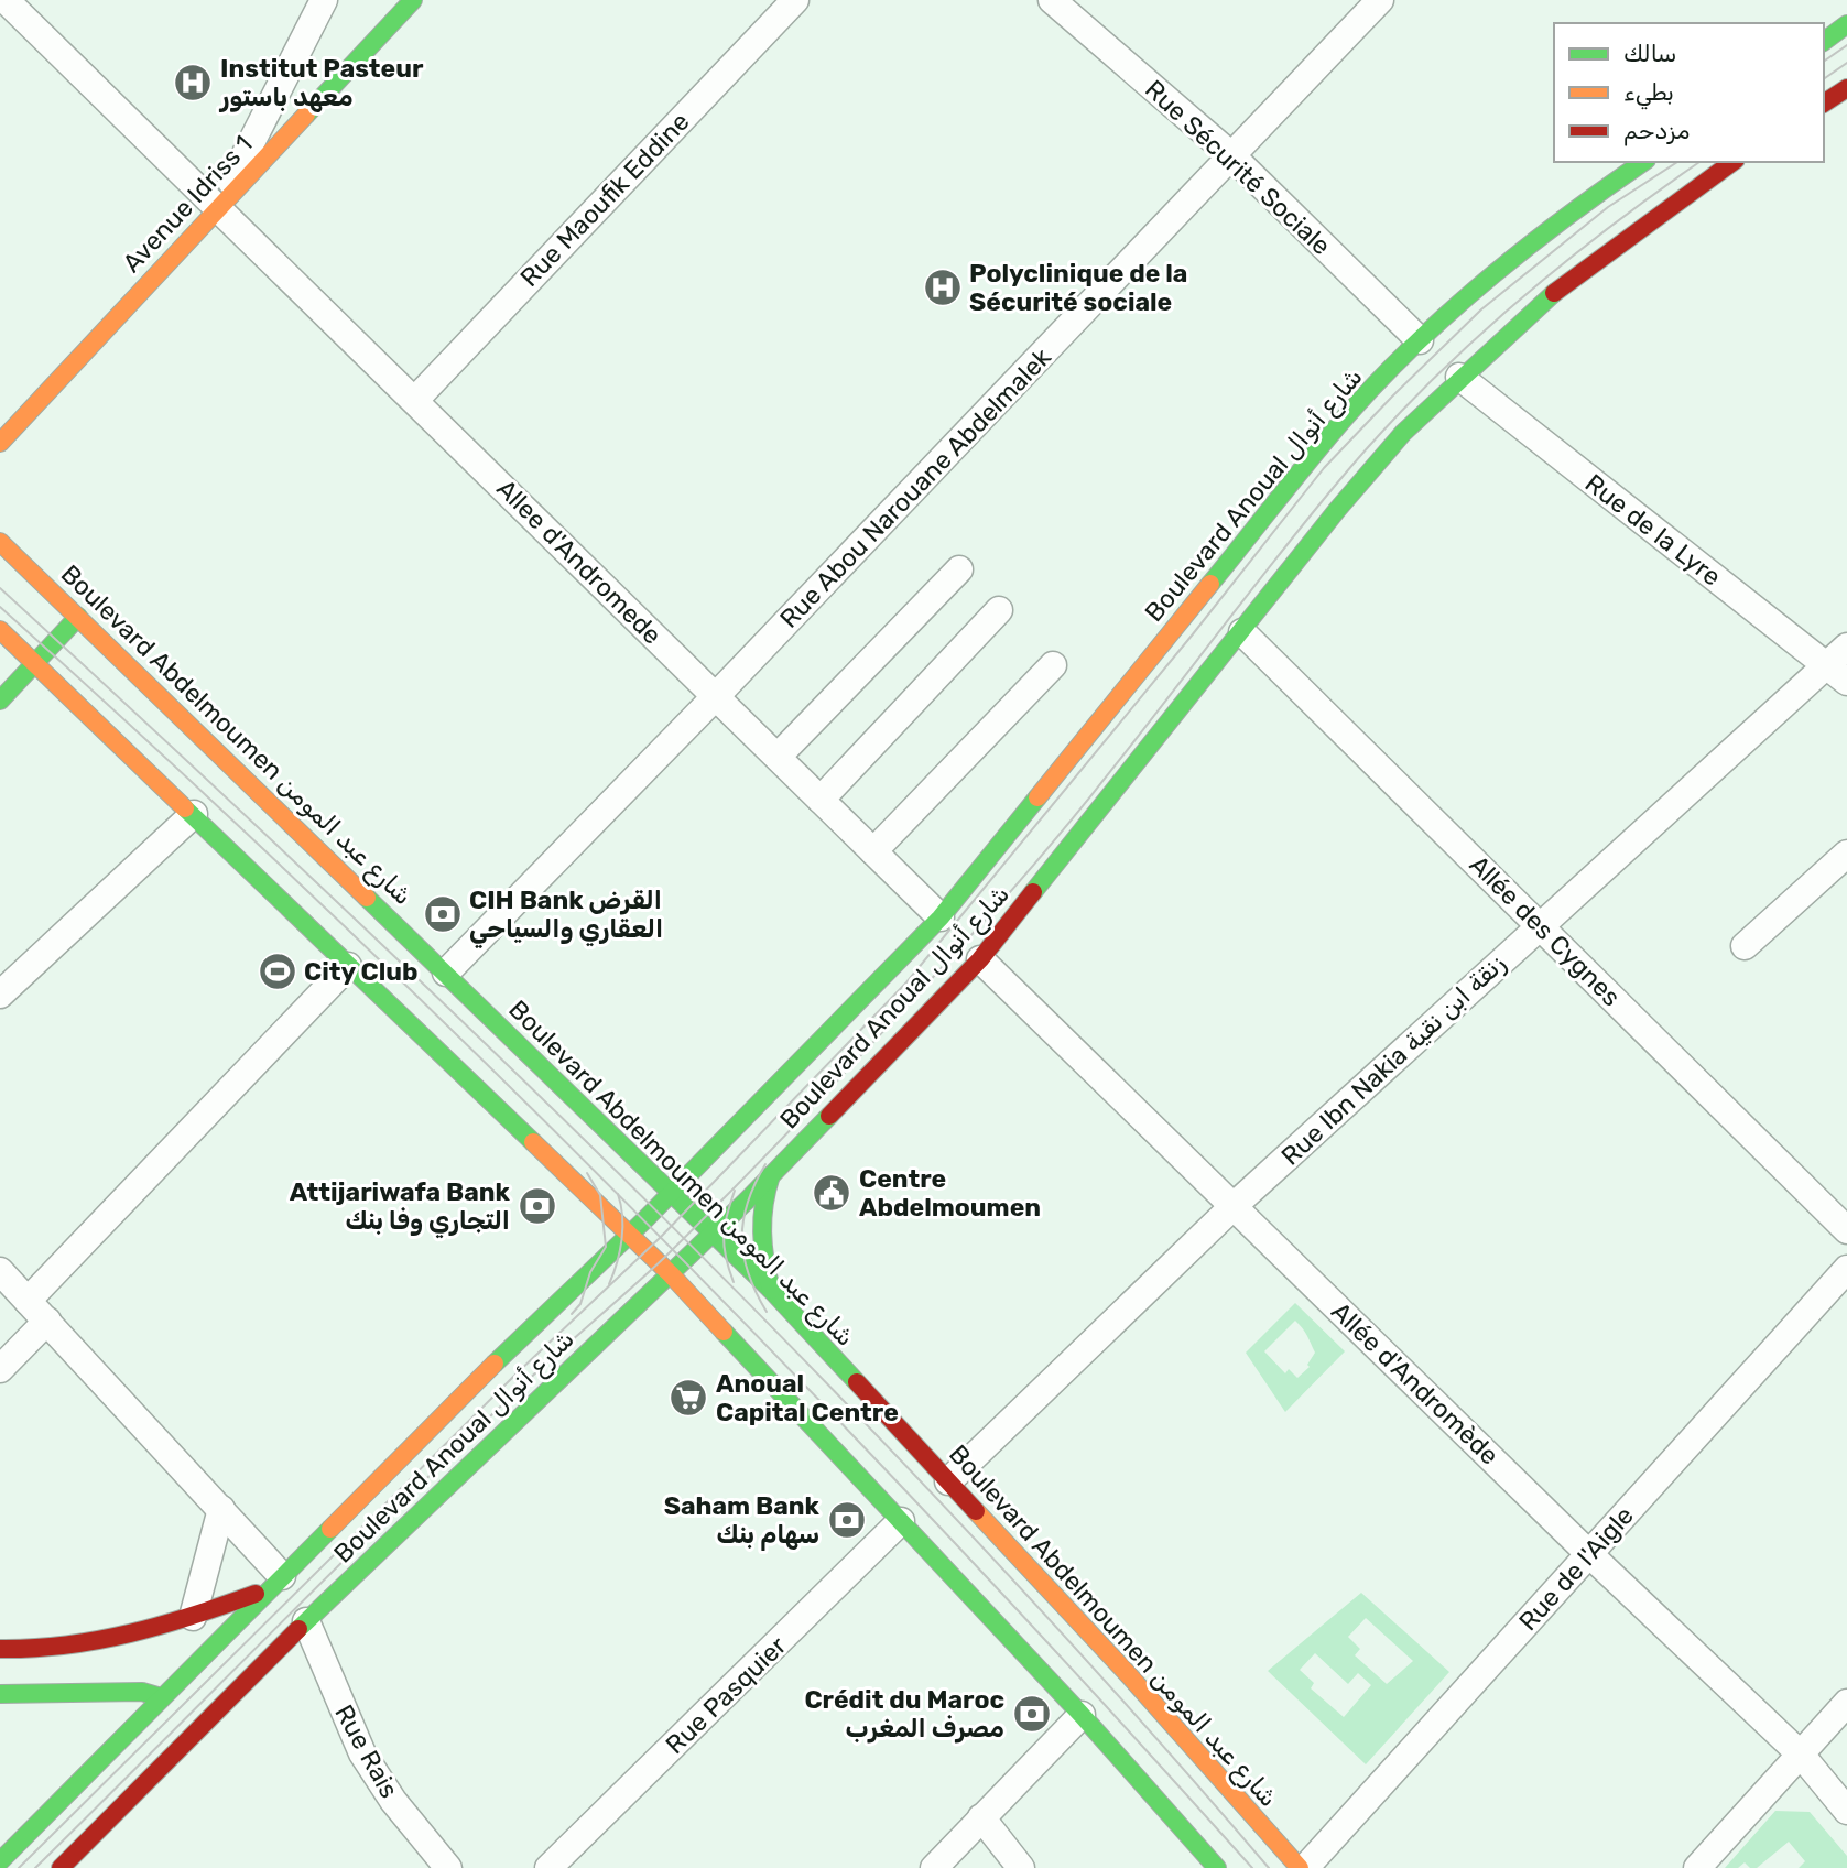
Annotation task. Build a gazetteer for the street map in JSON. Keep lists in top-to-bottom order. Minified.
{"streets":{"main road":["Avenue Idriss 1","Boulevard Anoual شارع أنوال","Boulevard Abdelmoumen شارع عبد المومن"],"street":["Rue Sécurité Sociale","Rue Maoufik Eddine","Rue Abou Narouane Abdelmalek","Rue de la Lyre","Allee d'Andromede","Allée des Cygnes","Rue Ibn Nakia زنقة ابن نقية","Allée d'Andromède","Rue de l'Aigle","Rue Pasquier","Rue Rais"]},"crossings":[["Rue Sécurité Sociale","Rue Abou Narouane Abdelmalek"],["Rue Sécurité Sociale","Boulevard Anoual شارع أنوال"],["Rue Maoufik Eddine","Allee d'Andromede"],["Avenue Idriss 1","Allee d'Andromede"],["Rue Abou Narouane Abdelmalek","Allee d'Andromede"],["Rue Abou Narouane Abdelmalek","Boulevard Abdelmoumen شارع عبد المومن"],["Boulevard Anoual شارع أنوال","Rue de la Lyre"],["Boulevard Anoual شارع أنوال","Allee d'Andromede"],["Boulevard Anoual شارع أنوال","Boulevard Abdelmoumen شارع عبد المومن"],["Boulevard Anoual شارع أنوال","Allée des Cygnes"],["Boulevard Anoual شارع أنوال","Allée d'Andromède"],["Boulevard Anoual شارع أنوال","Rue Rais"],["Rue de la Lyre","Rue Ibn Nakia زنقة ابن نقية"],["Boulevard Abdelmoumen شارع عبد المومن","Rue Ibn Nakia زنقة ابن نقية"],["Allée des Cygnes","Rue Ibn Nakia زنقة ابن نقية"],["Rue Ibn Nakia زنقة ابن نقية","Allée d'Andromède"],["Allée d'Andromède","Rue de l'Aigle"]],"places":{"hospital":["Institut Pasteur معهد باستور","Polyclinique de la Sécurité sociale"],"bank":["CIH Bank القرض العقاري والسياحي","Attijariwafa Bank التجاري وفا بنك","Saham Bank سهام بنك","Crédit du Maroc مصرف المغرب"],"sports":["City Club"],"public building":["Centre Abdelmoumen"],"supermarket":["Anoual Capital Centre"]},"legend":["سالك","بطيء","مزدحم"]}
